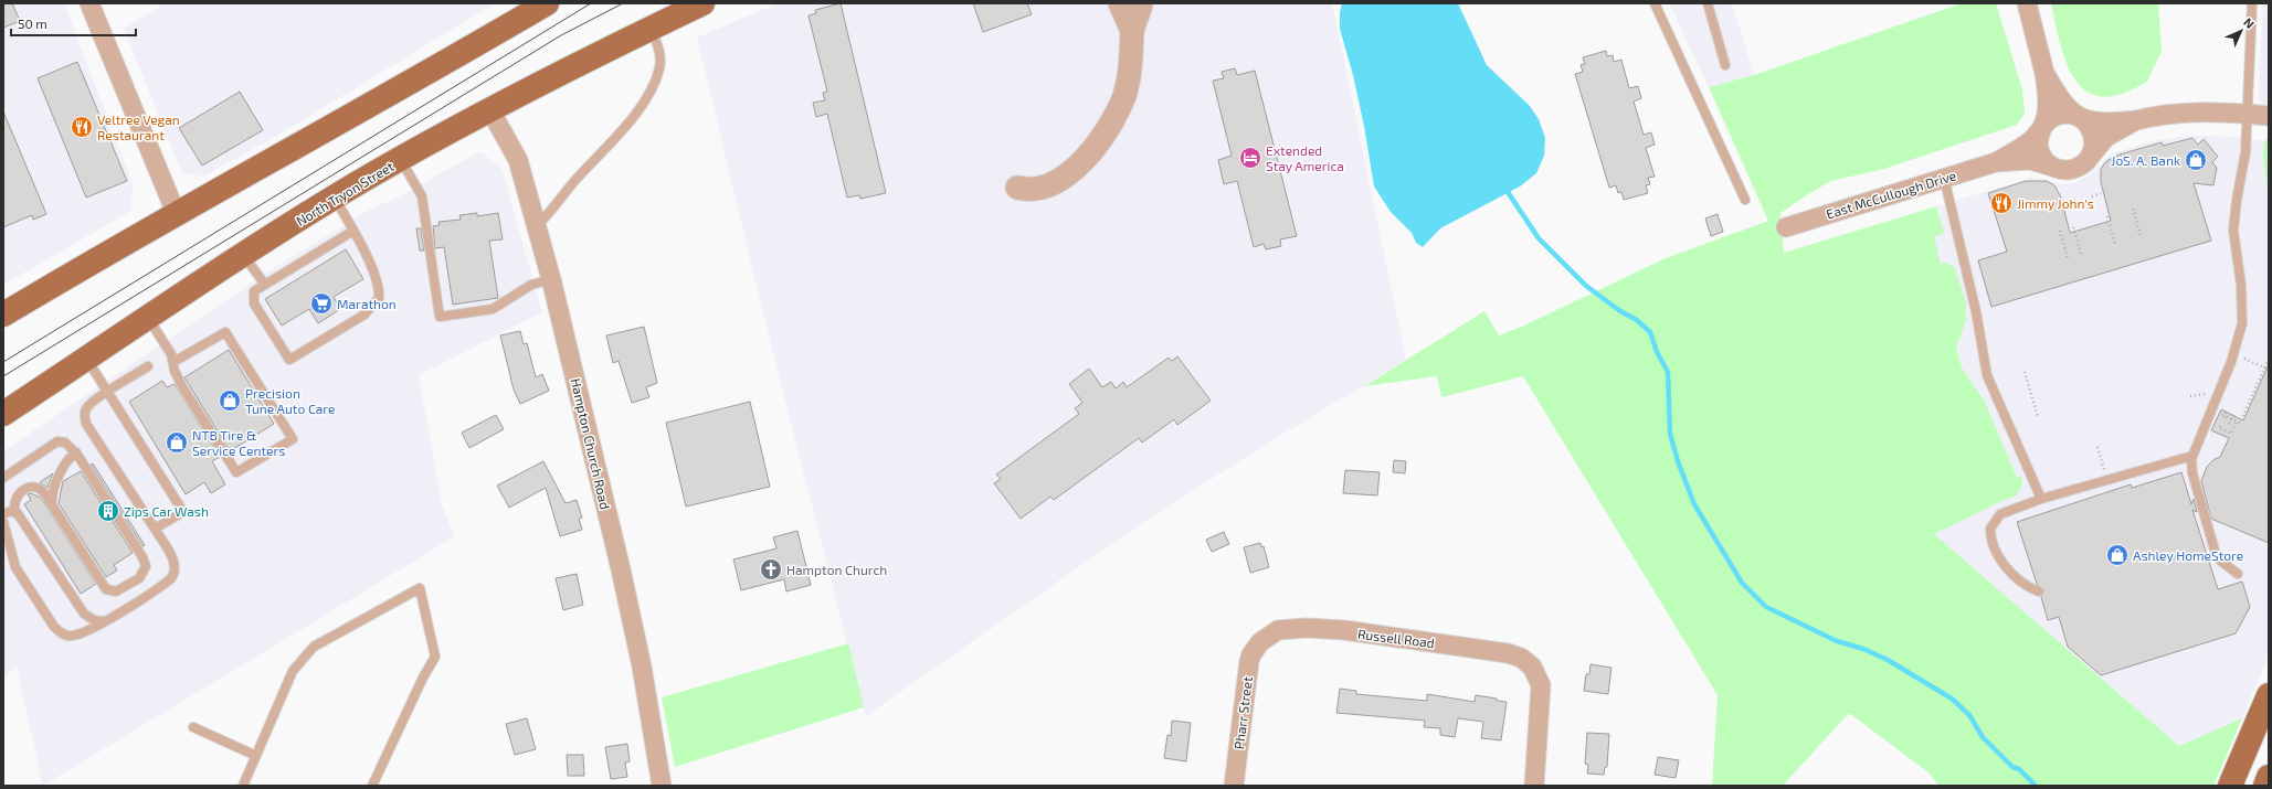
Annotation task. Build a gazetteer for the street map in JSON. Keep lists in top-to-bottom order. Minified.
{"streets":{"main road":["North Tryon Street"],"street":["East McCullough Drive","Hampton Church Road","Russell Road","Pharr Street"]},"crossings":[["North Tryon Street","Hampton Church Road"],["Russell Road","Pharr Street"]],"places":{"restaurant":["Veltree Vegan Restaurant","Jimmy John's"],"hotel":["Extended Stay America"],"shop":["JoS. A. Bank","Precision Tune Auto Care","NTB Tire & Service Centers","Ashley HomeStore"],"supermarket":["Marathon"],"building":["Zips Car Wash"],"church":["Hampton Church"]},"scale_bar":"50 m","north":"top right"}
